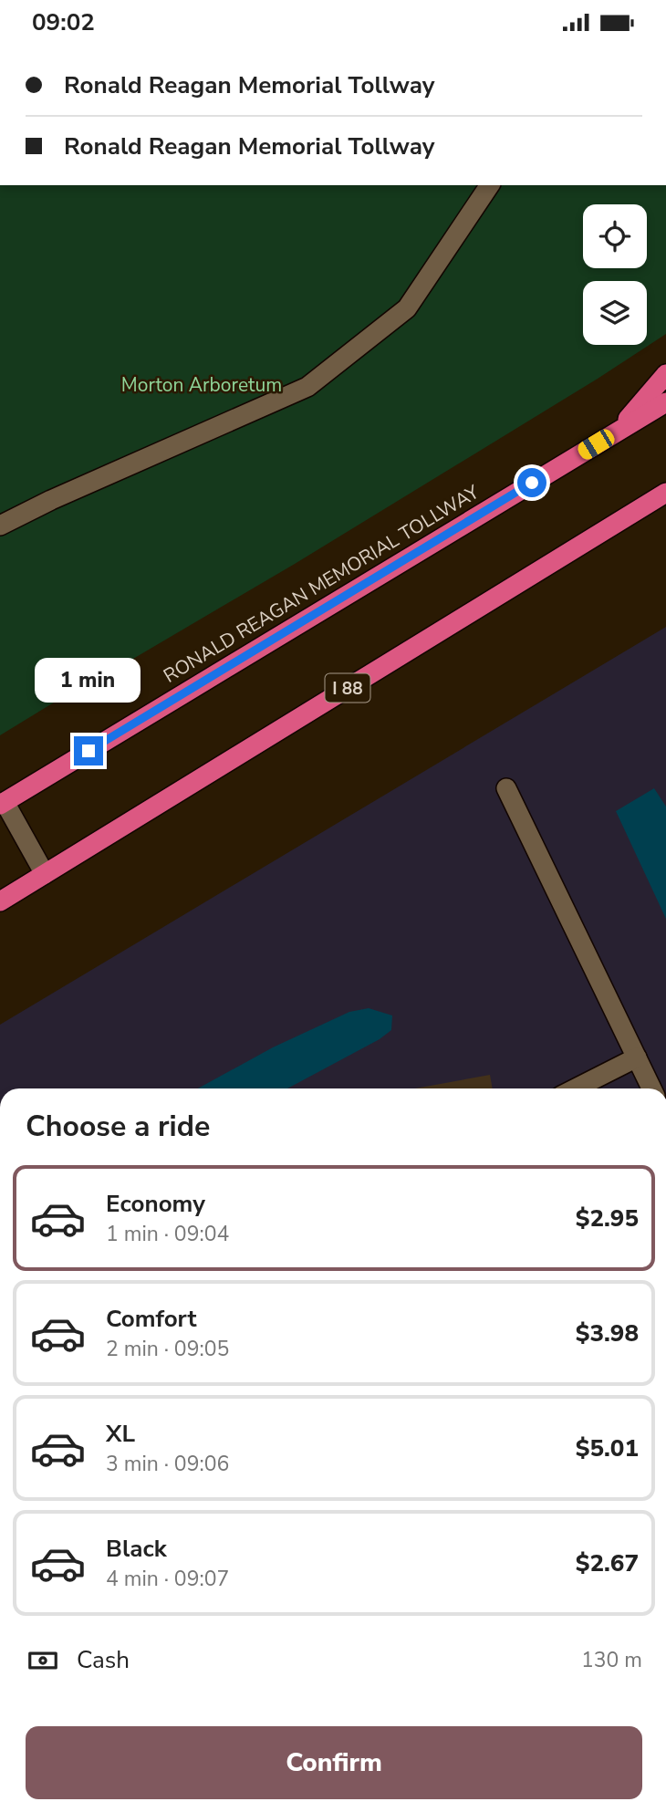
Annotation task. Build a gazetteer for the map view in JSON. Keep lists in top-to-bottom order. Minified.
{"streets":{"highway":["RONALD REAGAN MEMORIAL TOLLWAY","I 88"]},"parks":["Morton Arboretum"],"page":{"status":"09:02","banner":["Ronald Reagan Memorial Tollway","Ronald Reagan Memorial Tollway"],"bubble":"1 min","heading":"Choose a ride","list":[{"name":"Economy","note":"1 min · 09:04","value":"$2.95"},{"name":"Comfort","note":"2 min · 09:05","value":"$3.98"},{"name":"XL","note":"3 min · 09:06","value":"$5.01"},{"name":"Black","note":"4 min · 09:07","value":"$2.67"}],"pay":["Cash","130 m"],"buttons":"Confirm"}}
